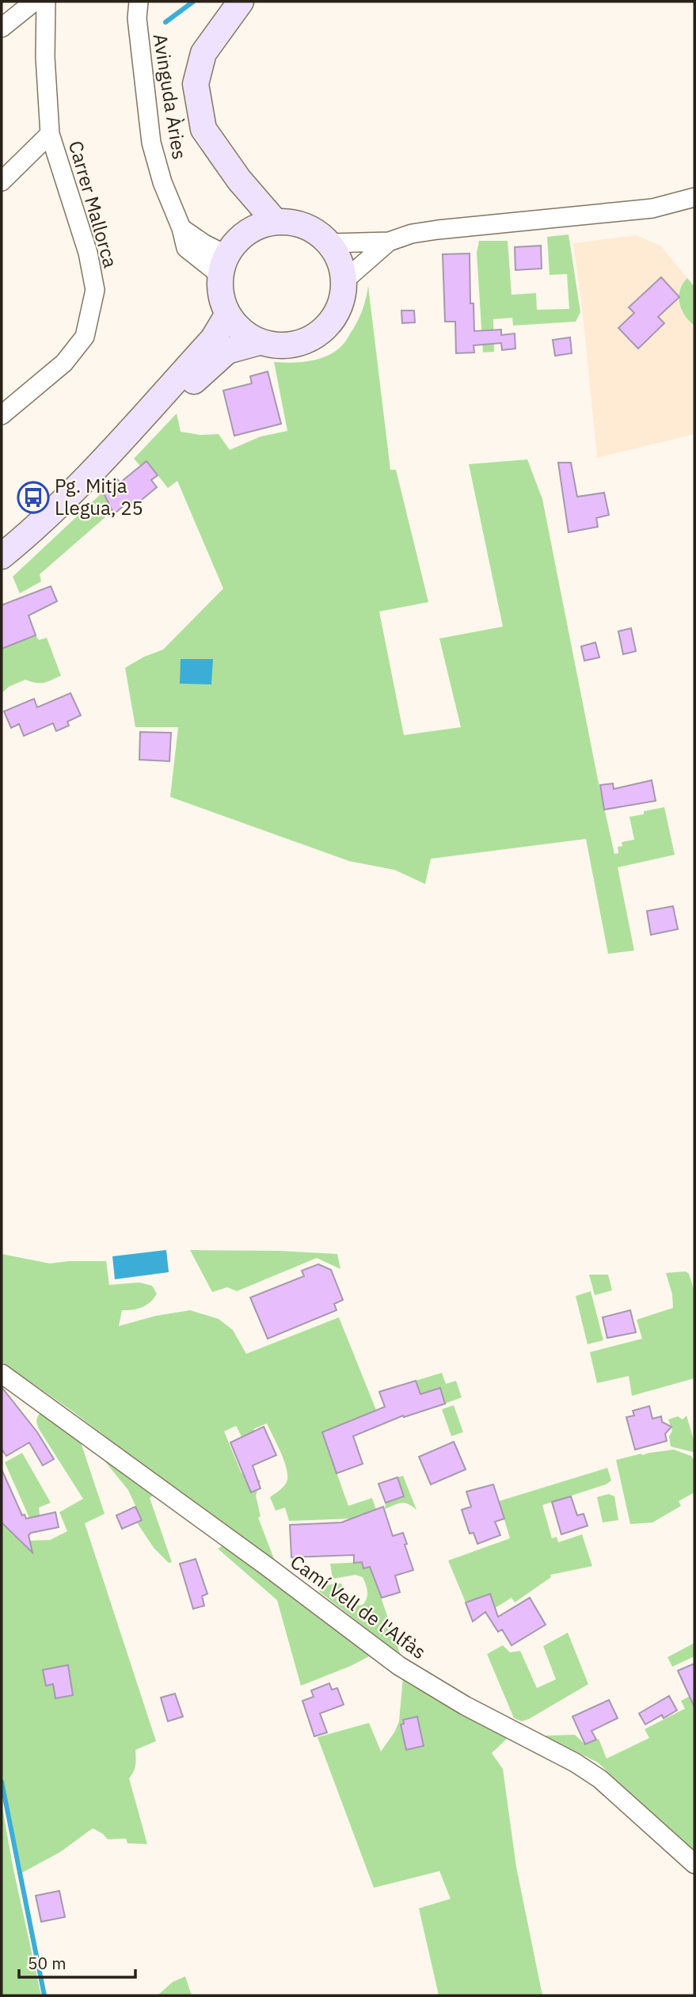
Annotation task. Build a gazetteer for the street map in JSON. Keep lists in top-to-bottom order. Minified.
{"streets":{"street":["Avinguda Àries","Carrer Mallorca","Camí Vell de l'Alfàs"]},"places":{"bus stop":["Pg. Mitja Llegua, 25"]},"scale_bar":"50 m"}
